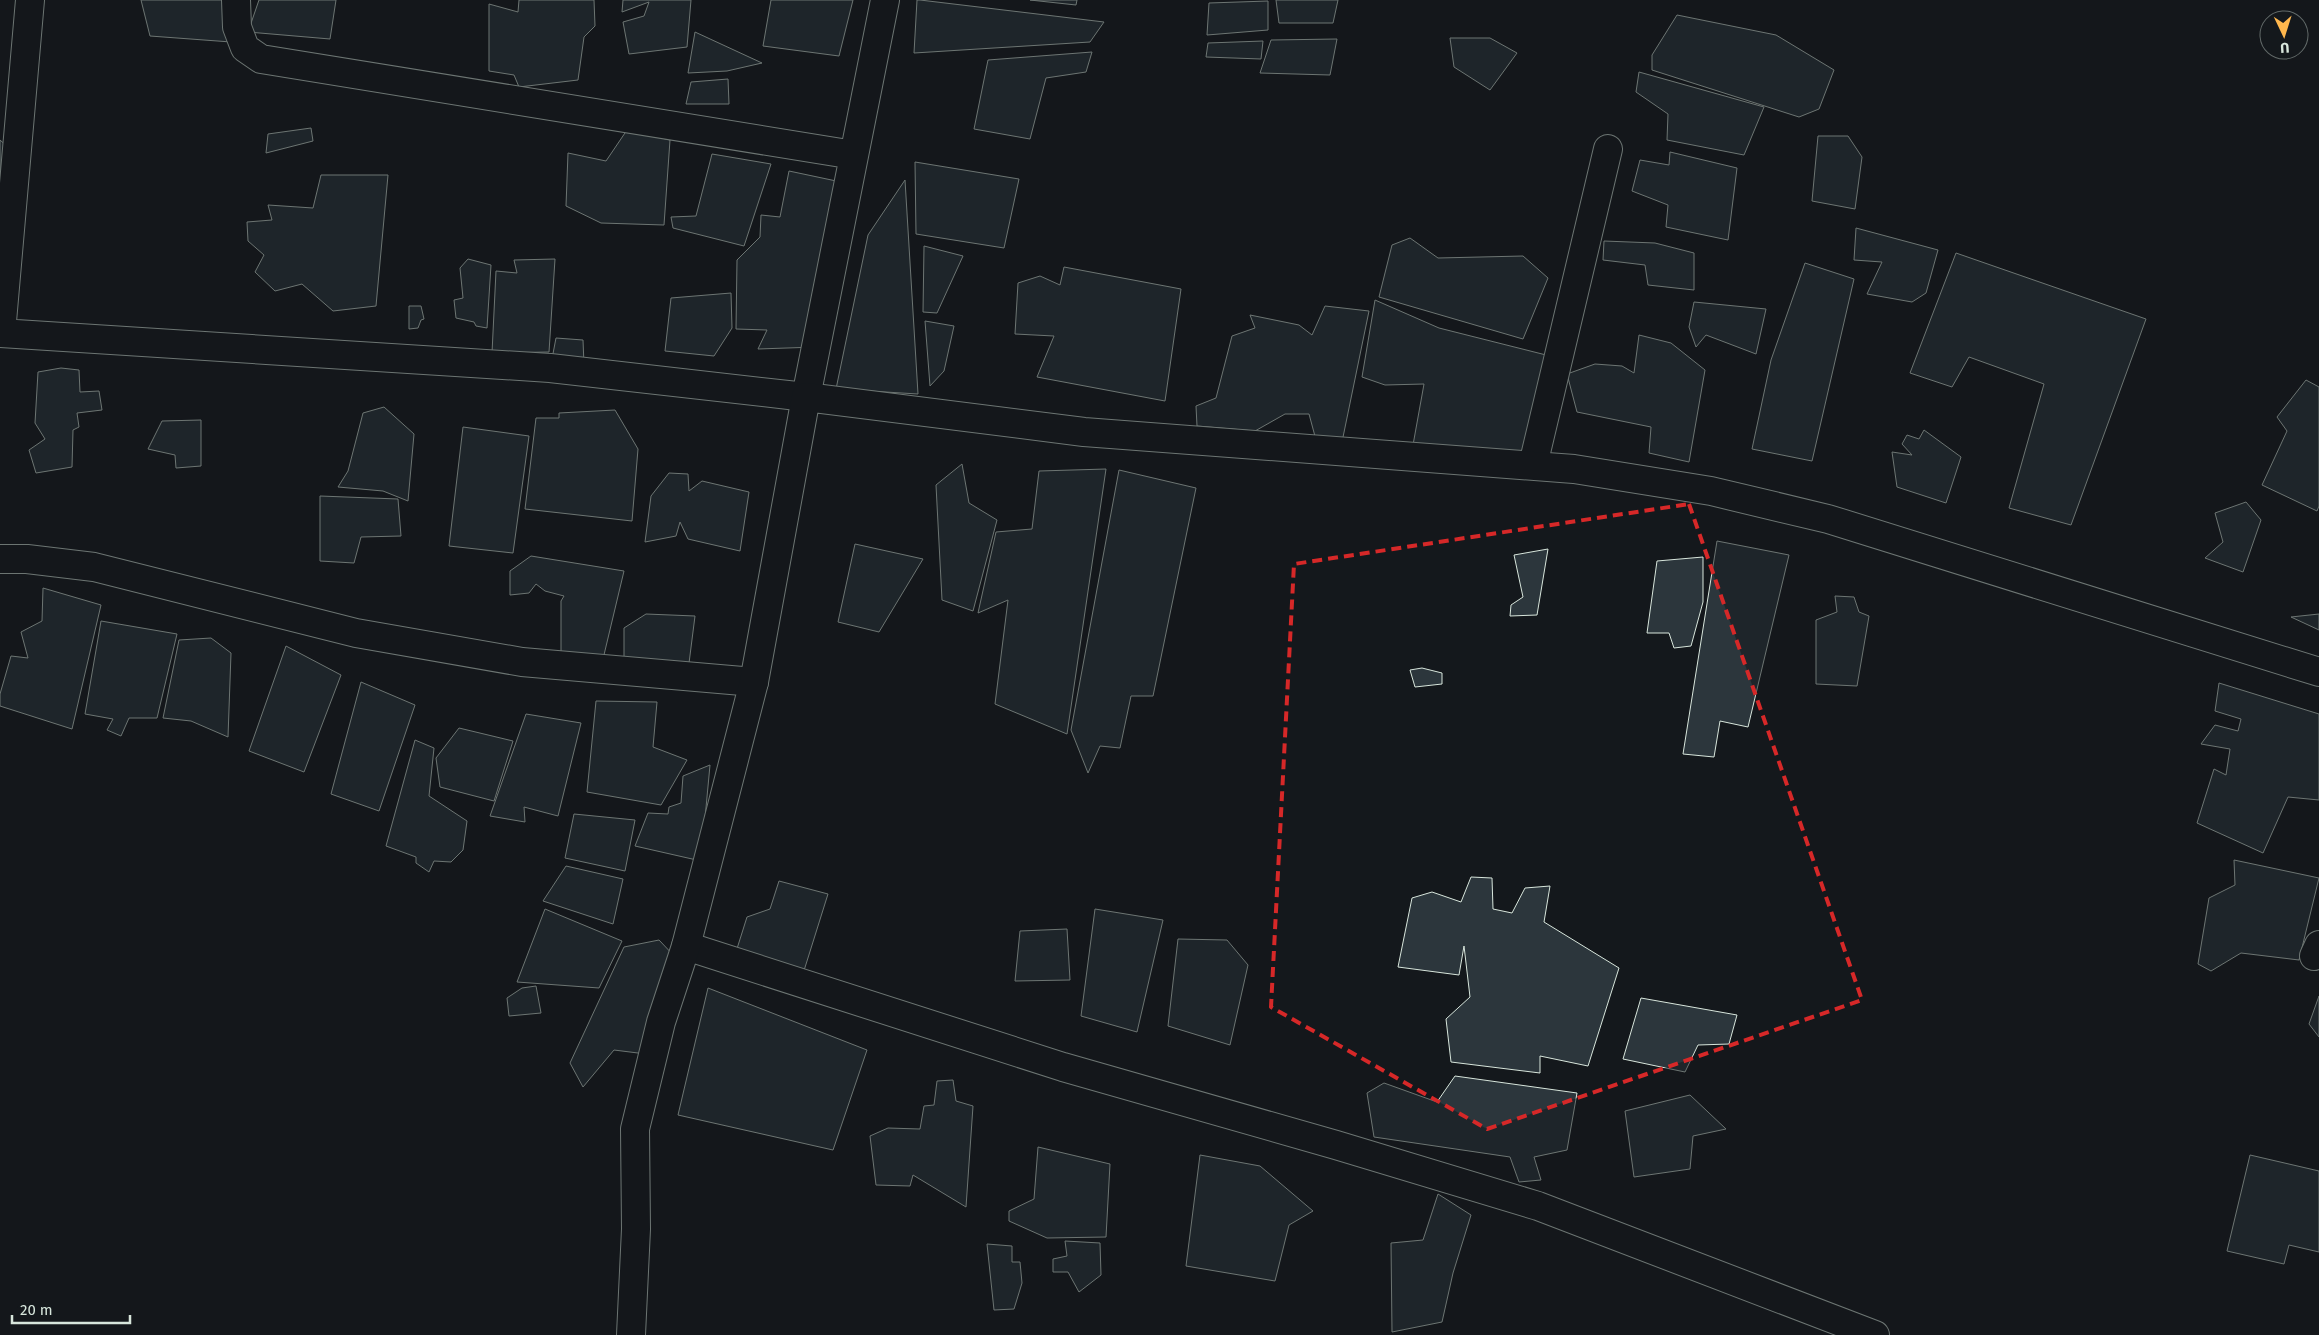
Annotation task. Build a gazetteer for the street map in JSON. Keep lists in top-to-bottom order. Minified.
{"scale_bar":"20 m","north":"bottom"}
